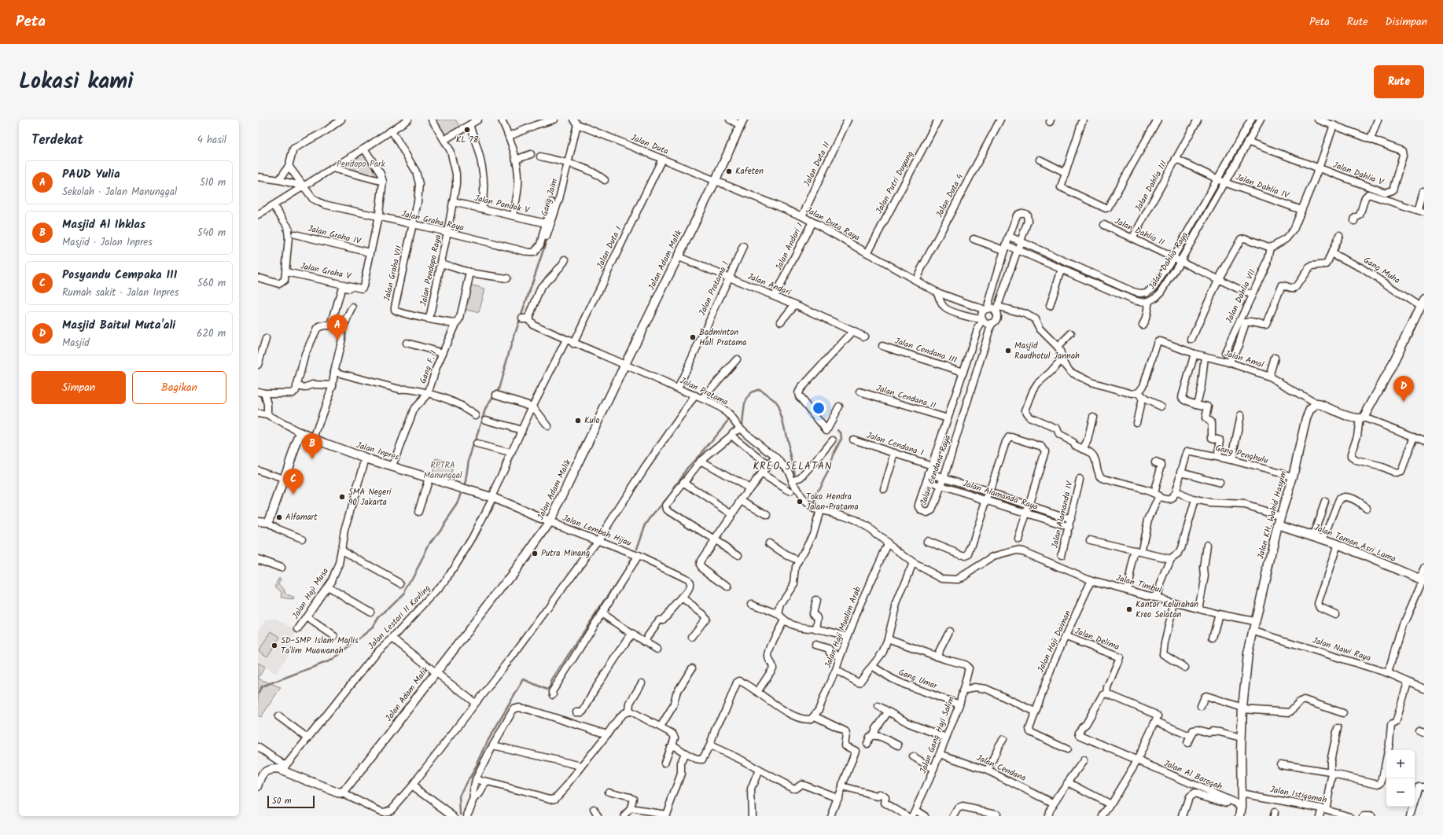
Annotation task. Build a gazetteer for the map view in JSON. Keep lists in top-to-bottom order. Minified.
{"streets":{"street":["Jalan Duta","Jalan Duta II","Jalan Dahlia V","Jalan Putri Duyung","Jalan Dahlia III","Jalan Dahlia IV","Jalan Duta 4","Gang Jaim","Jalan Pondok V","Jalan Graha Raya","Jalan Duta Raya","Jalan Dahlia II","Jalan Graha IV","Jalan Andari I","Jalan Duta I","Jalan Adam Malik","Jalan Dahlia Raya","Jalan Pendopo Raya","Gang Muha","Jalan Graha V","Jalan Graha VII","Jalan Andari","Jalan Pratama 1","Jalan Dahlia VII","Jalan Cendana III","Jalan Amal","Gang F. I","Jalan Pratama","Jalan Cendana II","Jalan Cendana I","Jalan Inpres","Gang Penghulu","Jalan Cendana Raya","Jalan Alamanda Raya","Jalan Alamanda IV","Jalan KH. Wahid Hasyim","Jalan Lembah Hijau","Jalan Taman Asri Lama","Jalan Timbul","Jalan Haji Musa","Jalan Lestari II Kavling","Jalan Haji Mualim Arab","Jalan Delima","Jalan Haji Daiman","Jalan Nawi Raya","Gang Umar","Jalan Gang Haji Salim","Jalan Cendana","Jalan Al Baroqah","Jalan Istiqomah"]},"crossings":[["Jalan Duta","Gang Jaim"],["Jalan Duta","Jalan Duta Raya"],["Jalan Duta","Jalan Duta I"],["Jalan Duta","Jalan Adam Malik"],["Jalan Duta II","Jalan Duta Raya"],["Jalan Putri Duyung","Jalan Duta Raya"],["Jalan Dahlia III","Jalan Dahlia IV"],["Jalan Dahlia III","Jalan Dahlia II"],["Jalan Dahlia III","Jalan Dahlia Raya"],["Jalan Dahlia IV","Jalan Dahlia Raya"],["Jalan Duta 4","Jalan Duta Raya"],["Jalan Pondok V","Jalan Graha Raya"],["Jalan Pondok V","Jalan Pendopo Raya"],["Jalan Graha Raya","Jalan Pendopo Raya"],["Jalan Graha Raya","Jalan Graha VII"],["Jalan Duta Raya","Jalan Andari I"],["Jalan Duta Raya","Jalan Adam Malik"],["Jalan Duta Raya","Jalan Cendana Raya"],["Jalan Dahlia II","Jalan Dahlia Raya"],["Jalan Dahlia II","Jalan Dahlia VII"],["Jalan Andari I","Jalan Andari"],["Jalan Duta I","Jalan Pratama"],["Jalan Adam Malik","Jalan Andari"],["Jalan Adam Malik","Jalan Pratama"],["Jalan Adam Malik","Jalan Inpres"],["Jalan Adam Malik","Jalan Lembah Hijau"],["Jalan Pendopo Raya","Jalan Graha VII"],["Jalan Andari","Jalan Pratama 1"],["Jalan Pratama 1","Jalan Pratama"],["Jalan Cendana III","Jalan Cendana Raya"],["Jalan Amal","Jalan KH. Wahid Hasyim"],["Gang F. I","Jalan Inpres"],["Jalan Pratama","Jalan Timbul"],["Jalan Pratama","Jalan Lestari II Kavling"],["Jalan Pratama","Jalan Haji Mualim Arab"],["Jalan Cendana II","Jalan Cendana Raya"],["Jalan Cendana I","Jalan Cendana Raya"],["Jalan Inpres","Jalan Lembah Hijau"],["Jalan Inpres","Jalan Haji Musa"],["Jalan Inpres","Jalan Lestari II Kavling"],["Gang Penghulu","Jalan KH. Wahid Hasyim"],["Jalan Cendana Raya","Jalan Alamanda Raya"],["Jalan Alamanda Raya","Jalan Alamanda IV"],["Jalan KH. Wahid Hasyim","Jalan Taman Asri Lama"],["Jalan KH. Wahid Hasyim","Jalan Timbul"],["Jalan KH. Wahid Hasyim","Jalan Nawi Raya"],["Jalan KH. Wahid Hasyim","Jalan Al Baroqah"],["Jalan KH. Wahid Hasyim","Jalan Istiqomah"],["Jalan Timbul","Jalan Haji Daiman"],["Jalan Delima","Jalan Haji Daiman"],["Jalan Delima","Jalan Al Baroqah"],["Gang Umar","Jalan Gang Haji Salim"],["Jalan Gang Haji Salim","Jalan Cendana"]],"districts":["KREO SELATAN"],"parks":["Pendopo Park","RPTRA Manunggal"],"places":["KL 78","Kafeten","Badminton Hall Pratama","Masjid Raudhotul Jannah","Kulo","SMA Negeri 90 Jakarta","Toko Hendra Jalan Pratama","Alfamart","Putra Minang","Kantor Kelurahan Kreo Selatan","SD-SMP Islam Majlis Ta'lim Muawanah"],"scale_bar":"50 m","page":{"header":"Peta","nav":["Peta","Rute","Disimpan"],"title":"Lokasi kami","buttons":["Rute",["Simpan","Bagikan"]],"heading":["Terdekat","4 hasil"],"list":[{"mark":"A","name":"PAUD Yulia","note":"Sekolah · Jalan Manunggal","value":"510 m"},{"mark":"B","name":"Masjid Al Ihklas","note":"Masjid · Jalan Inpres","value":"540 m"},{"mark":"C","name":"Posyandu Cempaka III","note":"Rumah sakit · Jalan Inpres","value":"560 m"},{"mark":"D","name":"Masjid Baitul Muta'ali","note":"Masjid","value":"620 m"}],"pins":["A","D","B","C"],"map_buttons":["+","−"],"scale":"50 m"}}
